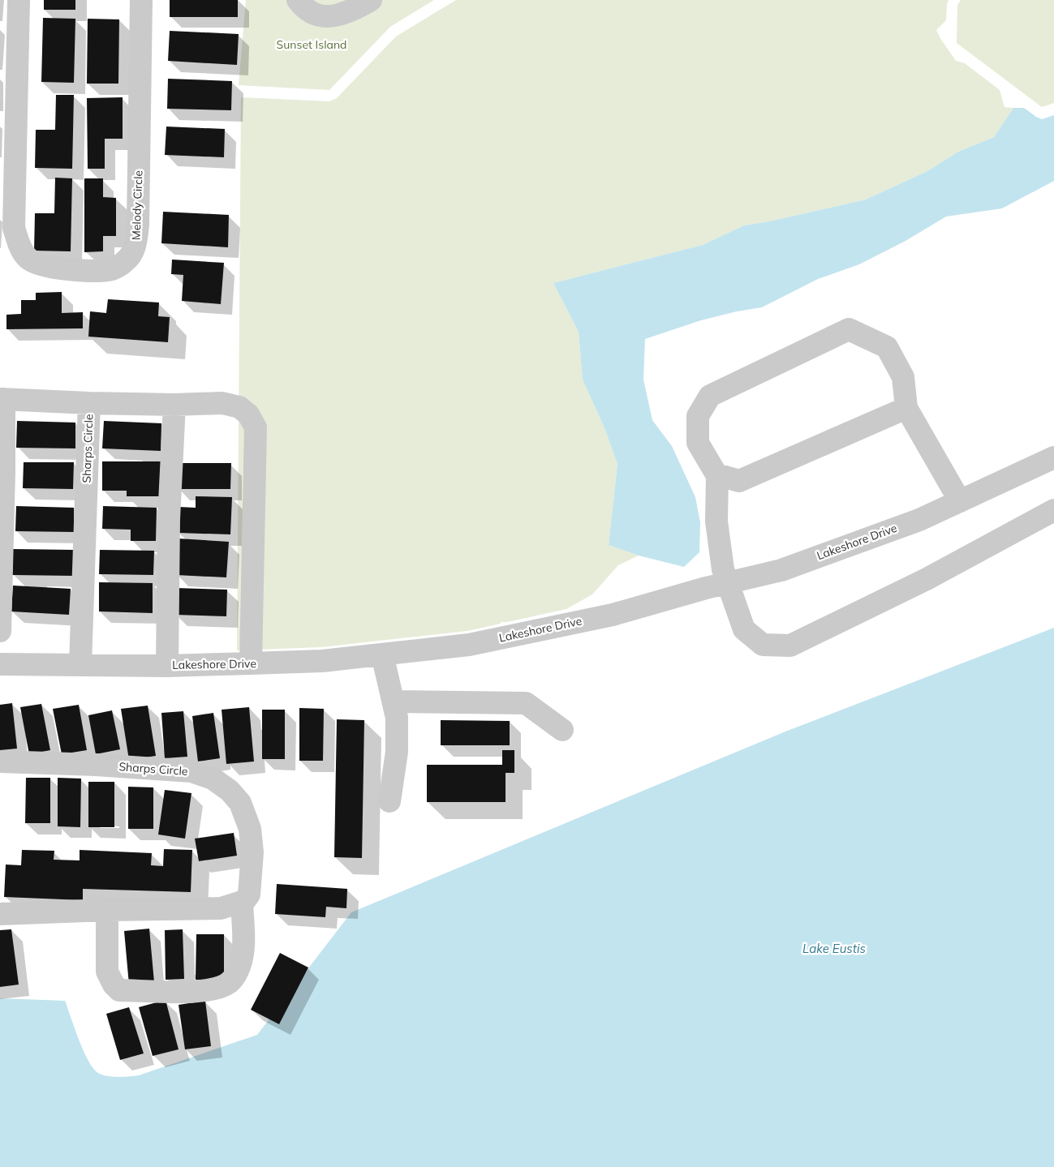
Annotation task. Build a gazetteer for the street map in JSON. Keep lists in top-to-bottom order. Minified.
{"streets":{"street":["Melody Circle","Sharps Circle","Lakeshore Drive"]},"crossings":[["Sharps Circle","Lakeshore Drive"]],"water":["Lake Eustis"],"parks":["Sunset Island"]}
